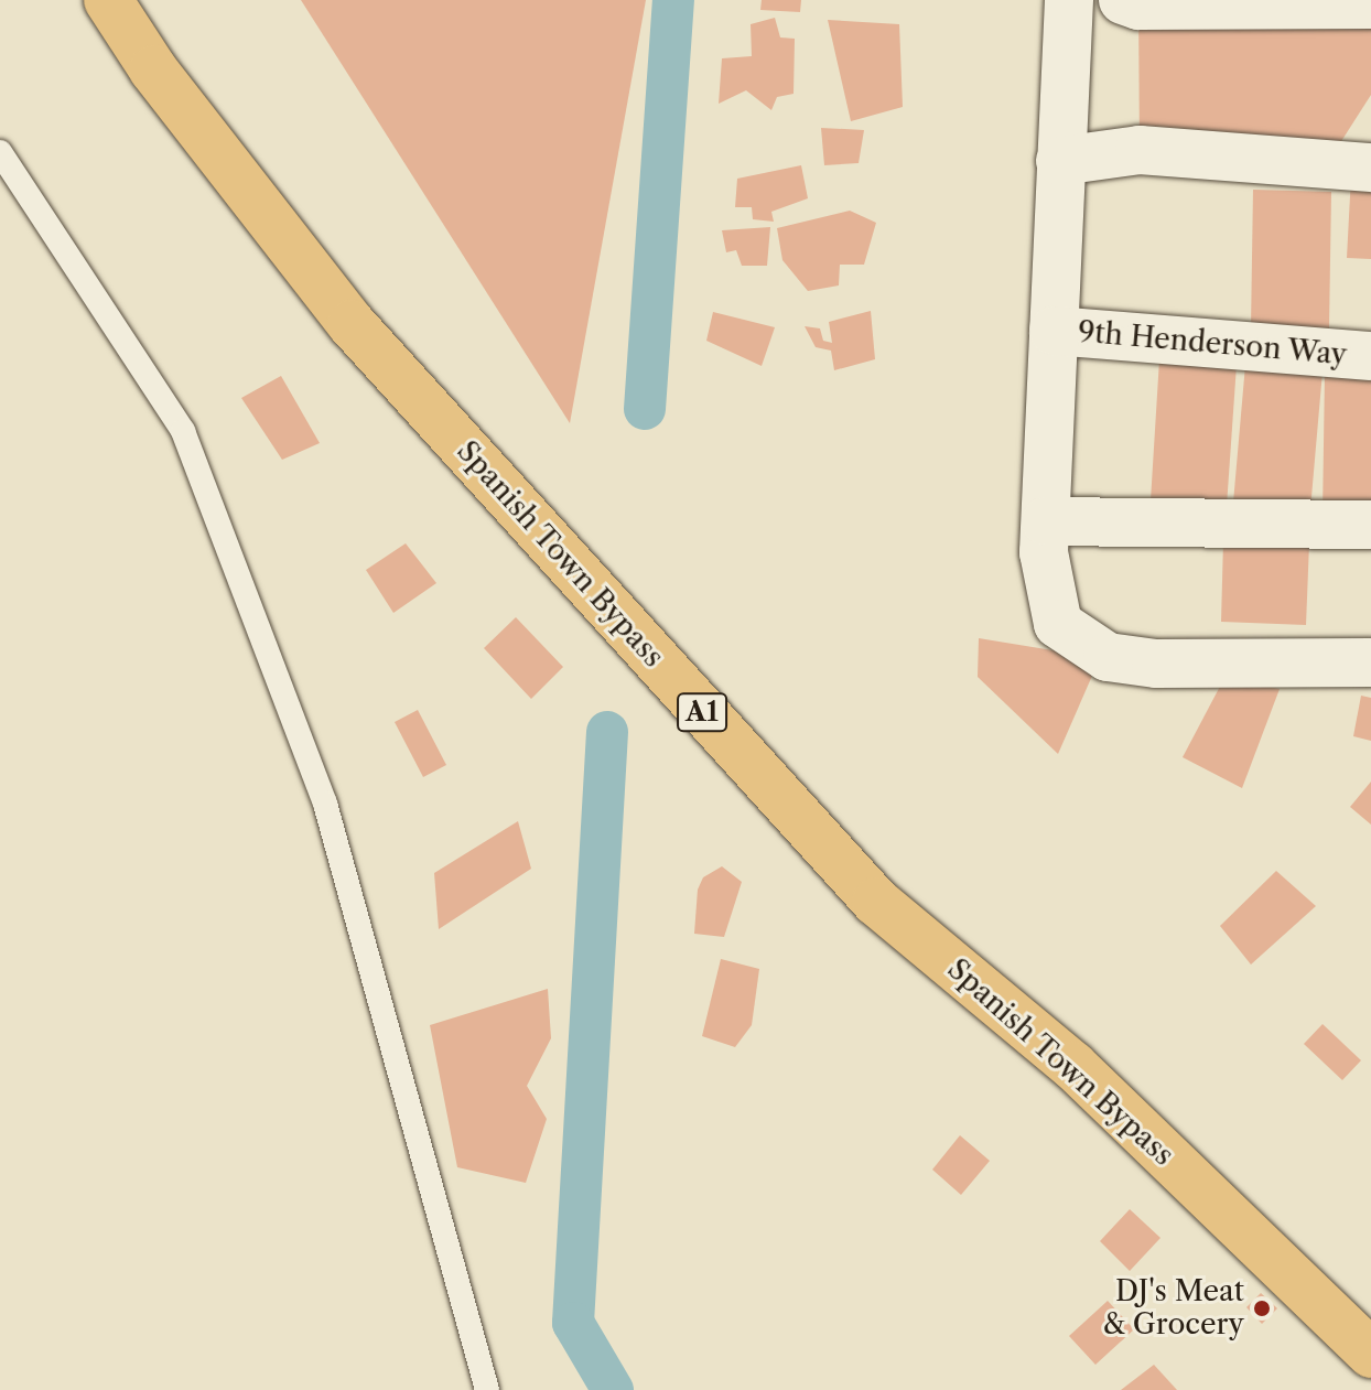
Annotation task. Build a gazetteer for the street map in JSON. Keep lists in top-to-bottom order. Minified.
{"streets":{"main road":["Spanish Town Bypass","A1"],"street":["9th Henderson Way"]},"places":["DJ's Meat & Grocery"]}
